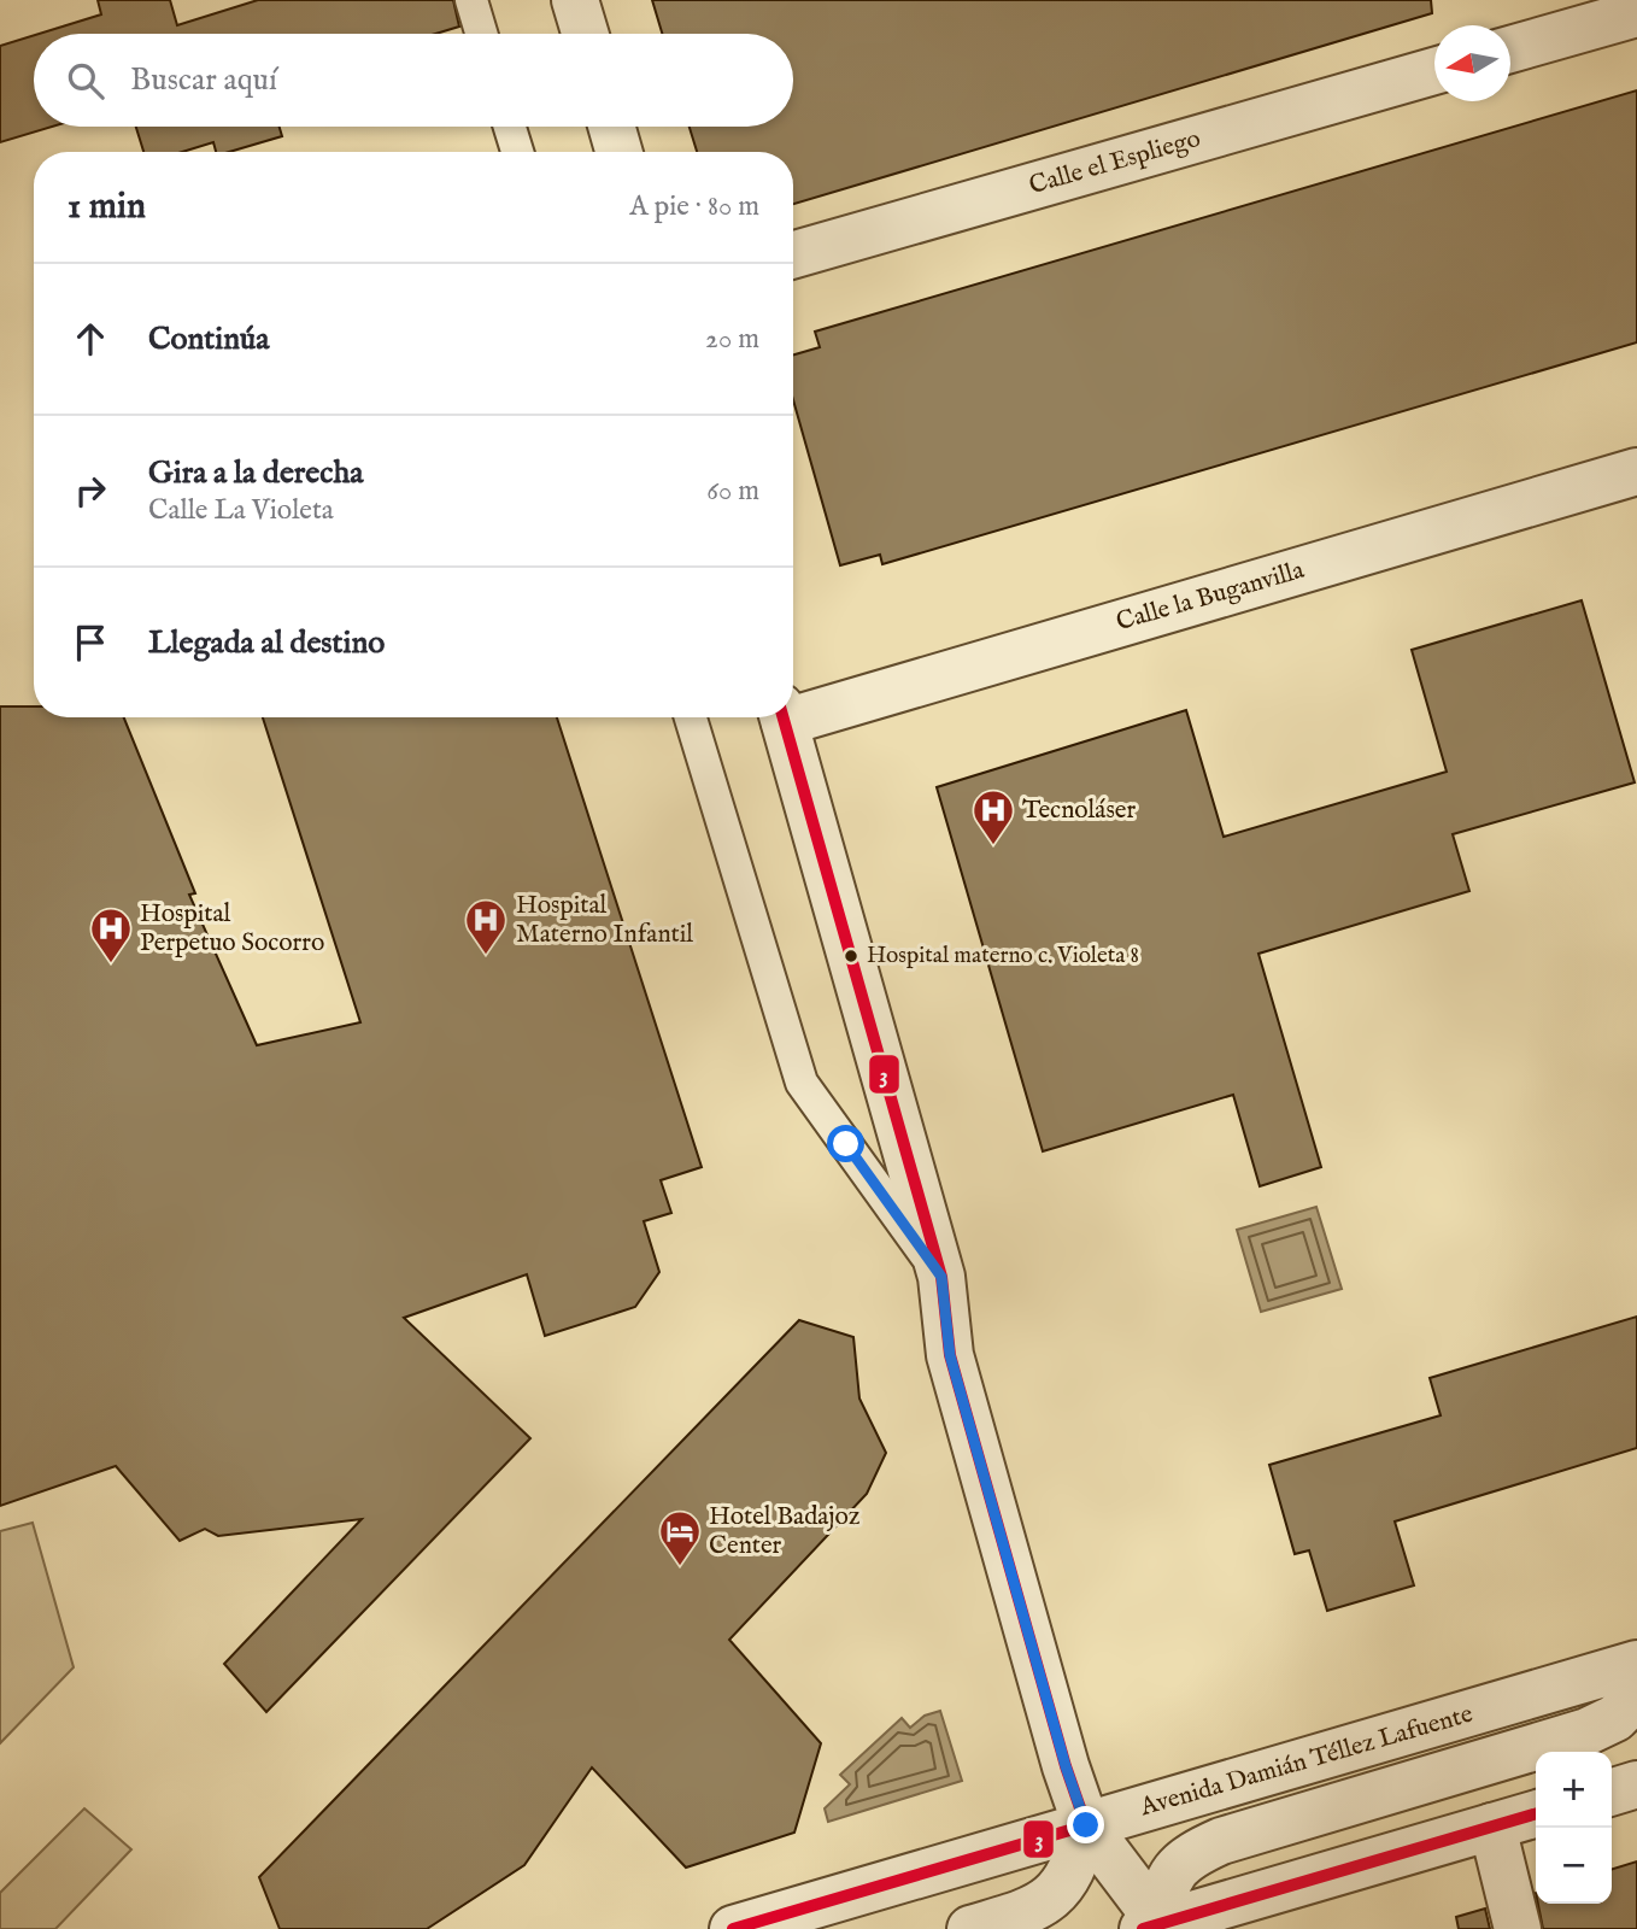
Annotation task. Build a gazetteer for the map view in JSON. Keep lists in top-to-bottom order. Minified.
{"streets":{"street":["Calle el Espliego","Calle la Buganvilla","Avenida Damián Téllez Lafuente"]},"places":{"hospital":["Tecnoláser","Hospital Materno Infantil","Hospital Perpetuo Socorro"],"other":["Hospital materno c. Violeta 8"],"hotel":["Hotel Badajoz Center"]},"lines":["transit line 3"],"north":"left","page":{"search":"Buscar aquí","heading":["1 min","A pie · 80 m"],"list":[["Continúa","20 m"],["Gira a la derecha","Calle La Violeta","60 m"],"Llegada al destino"],"map_buttons":["+","−"]}}
